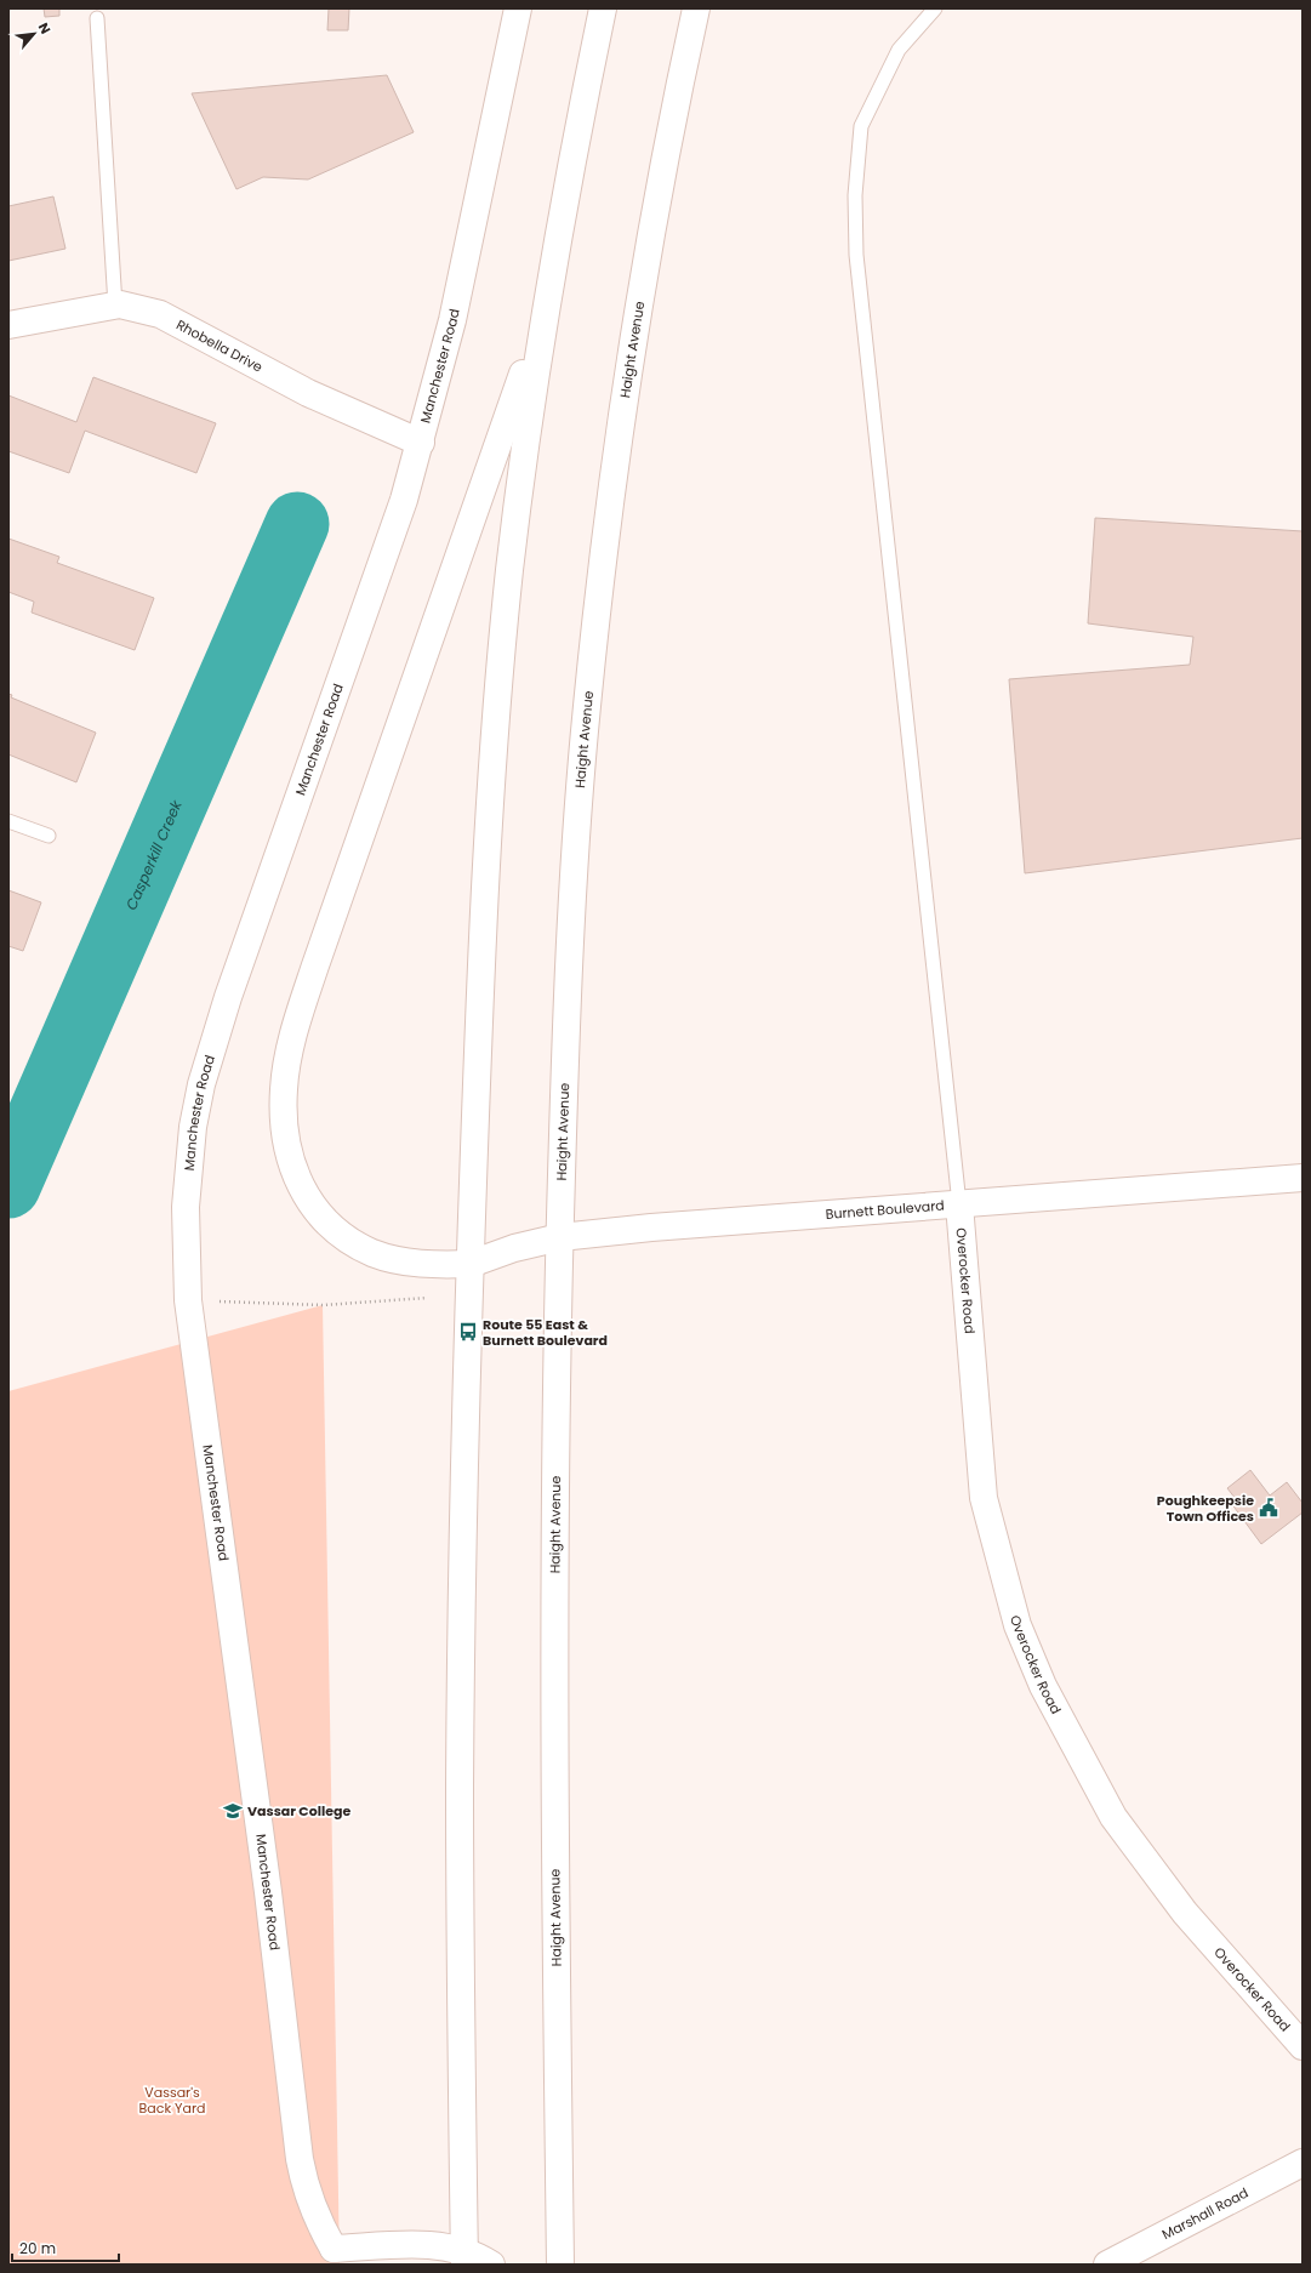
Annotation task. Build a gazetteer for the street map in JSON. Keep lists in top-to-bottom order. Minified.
{"streets":{"main road":["Rhobella Drive","Haight Avenue","Manchester Road","Burnett Boulevard","Overocker Road","Marshall Road"]},"crossings":[["Rhobella Drive","Manchester Road"],["Haight Avenue","Burnett Boulevard"],["Burnett Boulevard","Overocker Road"]],"water":["Casperkill Creek"],"parks":["Vassar's Back Yard"],"places":{"bus stop":["Route 55 East & Burnett Boulevard"],"public building":["Poughkeepsie Town Offices"],"school or university":["Vassar College"]},"scale_bar":"20 m","north":"top right"}
